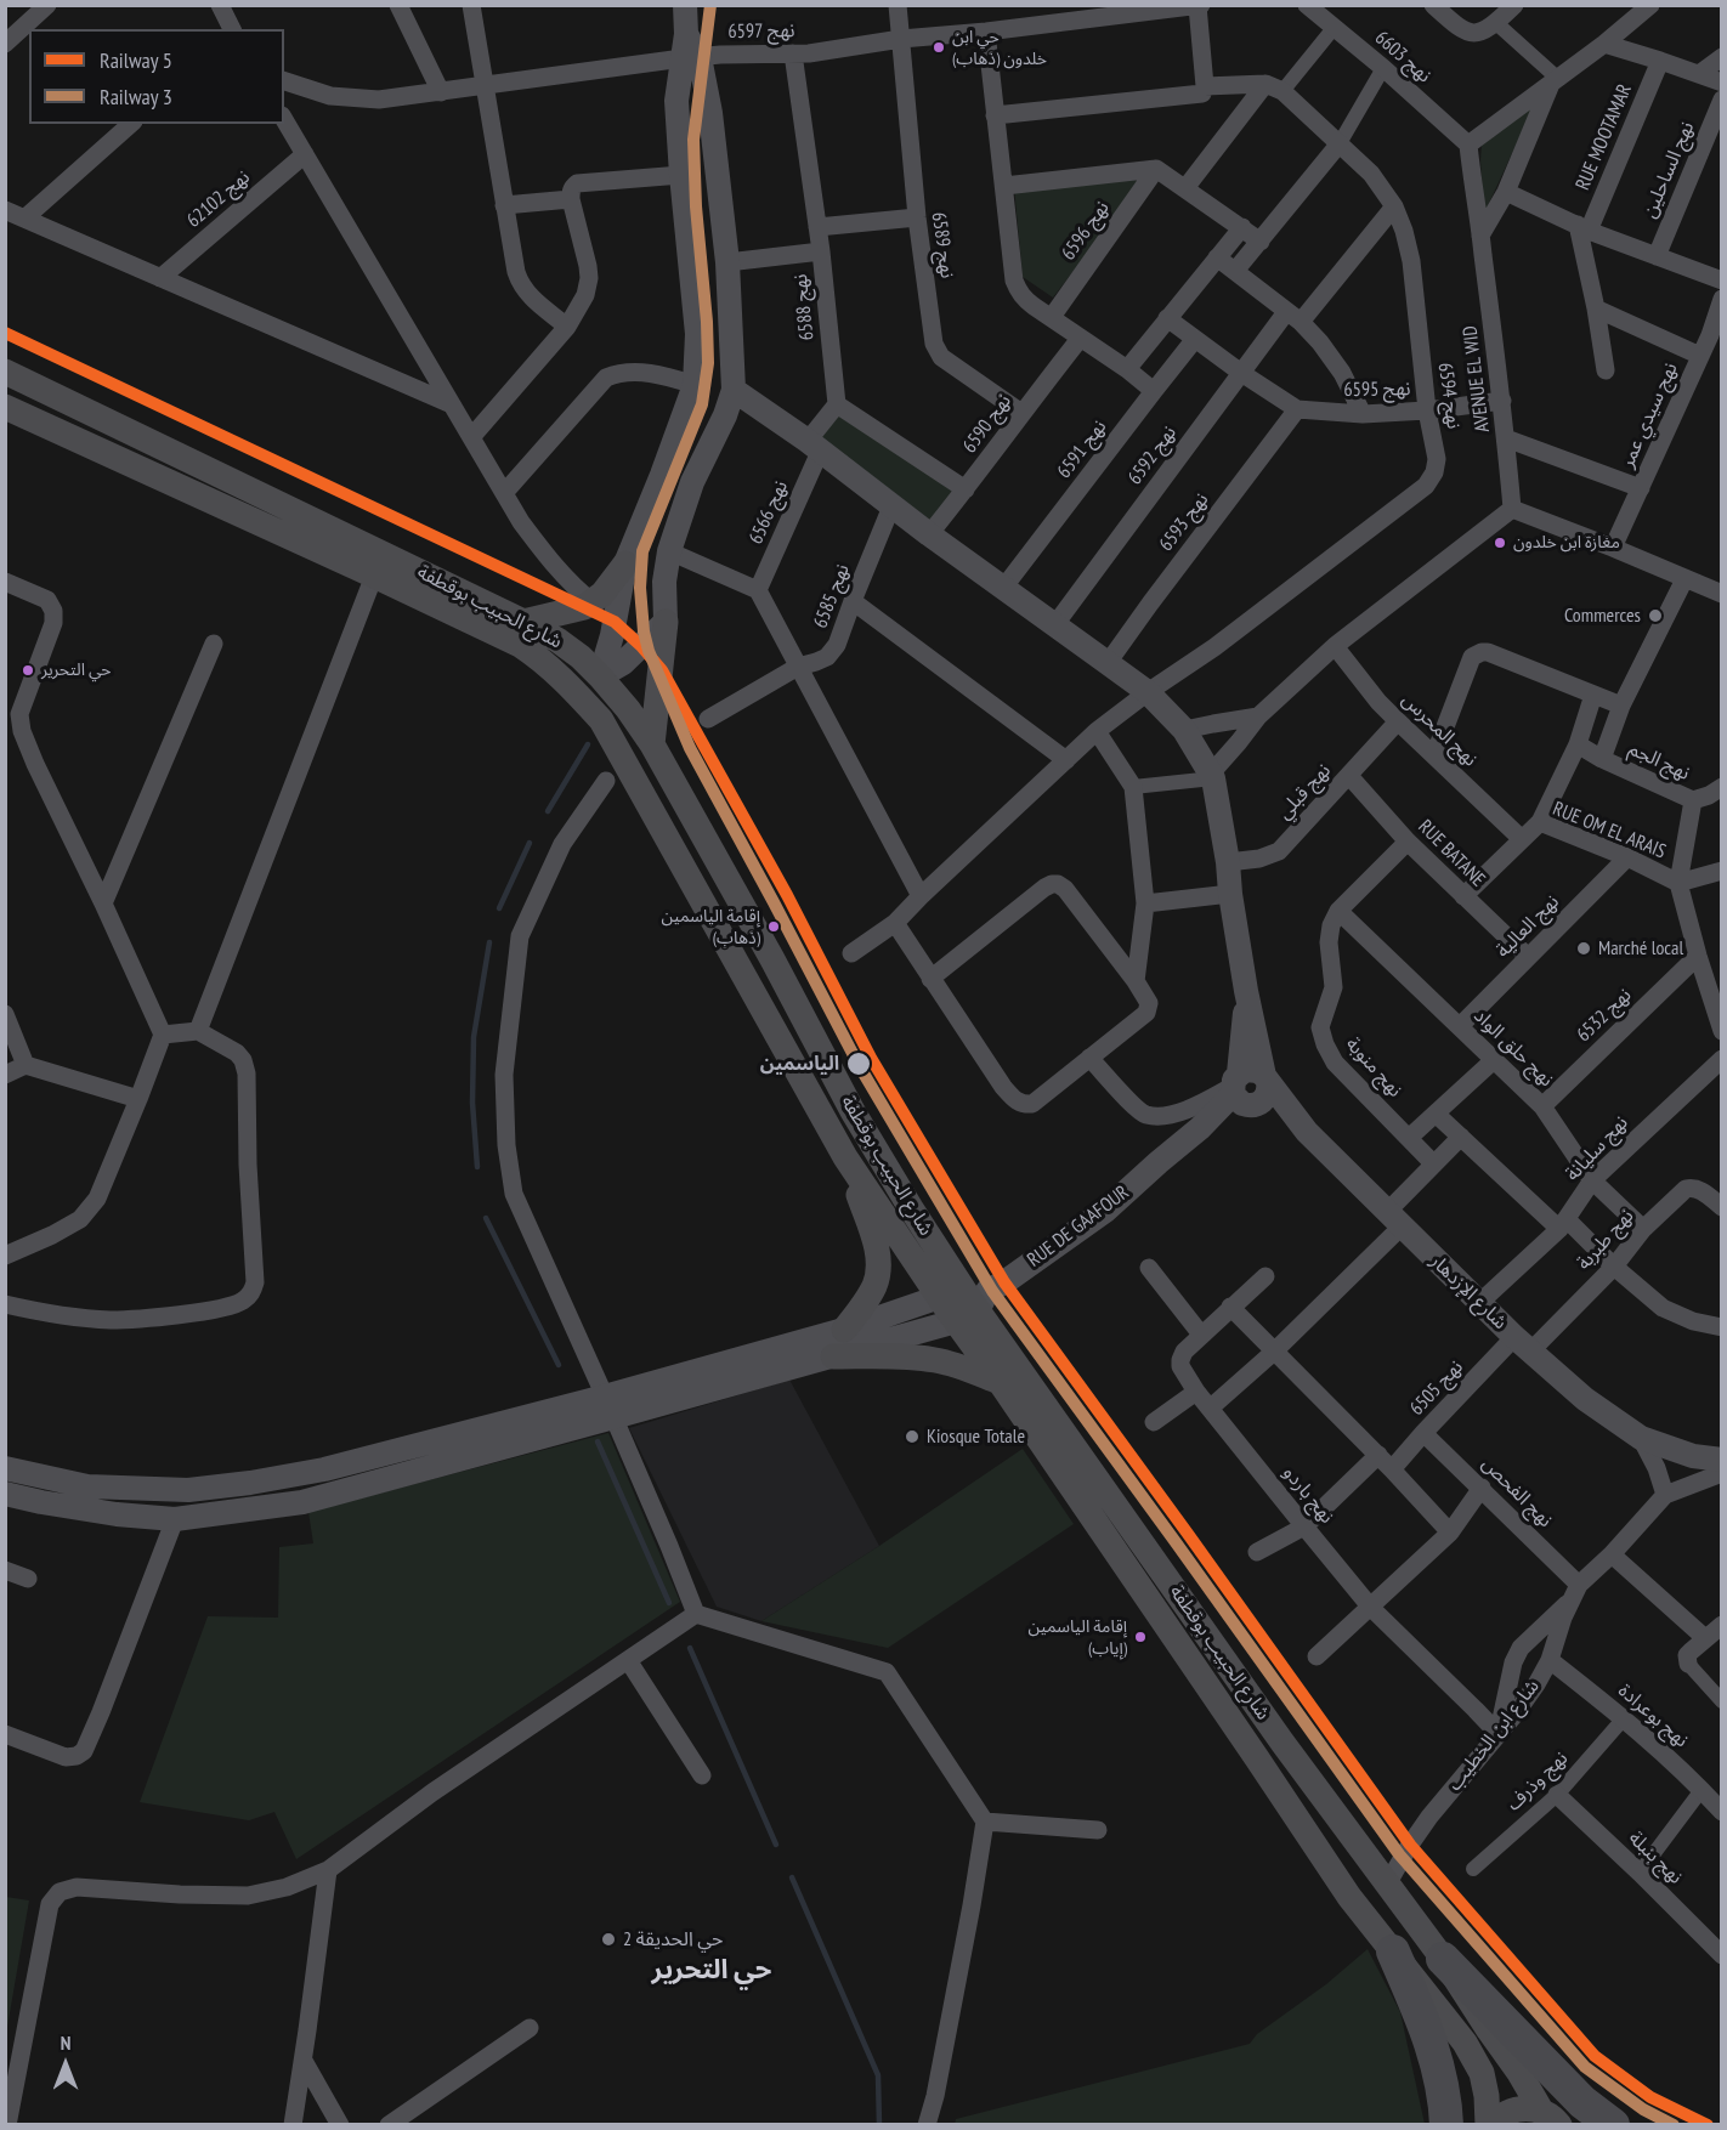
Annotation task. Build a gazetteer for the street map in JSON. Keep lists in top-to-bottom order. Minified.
{"streets":{"main road":["شارع الحبيب بوقطفة"],"street":["نهج 6597","نهج 6603","RUE MOOTAMAR","نهج الساحلين","نهج 62102","نهج 6596","نهج 6589","نهج 6588","AVENUE EL WID","نهج 6595","نهج 6594","نهج سيدي عمر","نهج 6590","نهج 6591","نهج 6592","نهج 6566","نهج 6593","نهج 6585","نهج المحرس","نهج الجم","نهج قبلي","RUE OM EL ARAIS","RUE BATANE","نهج العالية","نهج 6532","نهج حلق الواد","نهج منوبة","نهج سليانة","RUE DE GAAFOUR","نهج طبربة","شارع الإزدهار","نهج 6505","نهج الفحص","نهج باردو","نهج بوعرادة","شارع ابن الخطيب","نهج وذرف","نهج بنبلة"]},"crossings":[["نهج 6597","نهج 6589"],["نهج 6597","نهج 6588"],["نهج 6603","AVENUE EL WID"],["نهج 6589","نهج 6590"],["نهج 6588","نهج 6566"],["AVENUE EL WID","نهج 6595"],["نهج 6595","نهج 6594"],["نهج 6595","نهج 6593"],["نهج 6594","نهج 6592"],["شارع الحبيب بوقطفة","RUE DE GAAFOUR"],["شارع الحبيب بوقطفة","شارع ابن الخطيب"],["نهج المحرس","نهج قبلي"],["نهج المحرس","RUE OM EL ARAIS"],["نهج قبلي","RUE BATANE"],["RUE OM EL ARAIS","RUE BATANE"],["RUE OM EL ARAIS","نهج العالية"],["RUE BATANE","نهج العالية"],["RUE BATANE","نهج منوبة"],["نهج العالية","نهج حلق الواد"],["نهج 6532","نهج حلق الواد"],["نهج حلق الواد","نهج منوبة"],["نهج حلق الواد","نهج سليانة"],["نهج حلق الواد","نهج طبربة"],["نهج سليانة","شارع الإزدهار"],["نهج طبربة","شارع الإزدهار"],["نهج طبربة","نهج 6505"],["شارع الإزدهار","نهج 6505"],["شارع الإزدهار","شارع ابن الخطيب"],["نهج 6505","نهج الفحص"],["نهج الفحص","شارع ابن الخطيب"],["نهج باردو","شارع ابن الخطيب"],["نهج بوعرادة","شارع ابن الخطيب"],["نهج بوعرادة","نهج وذرف"],["نهج وذرف","نهج بنبلة"]],"districts":["حي التحرير"],"places":["حي ابن خلدون (ذهاب)","مغازة ابن خلدون","Commerces","حي التحرير","إقامة الياسمين (ذهاب)","Marché local","الياسمين","Kiosque Totale","إقامة الياسمين (إياب)","حي الحديقة 2"],"lines":["rail line 3","rail line 5"],"legend":["Railway 5","Railway 3"],"north":"top"}
